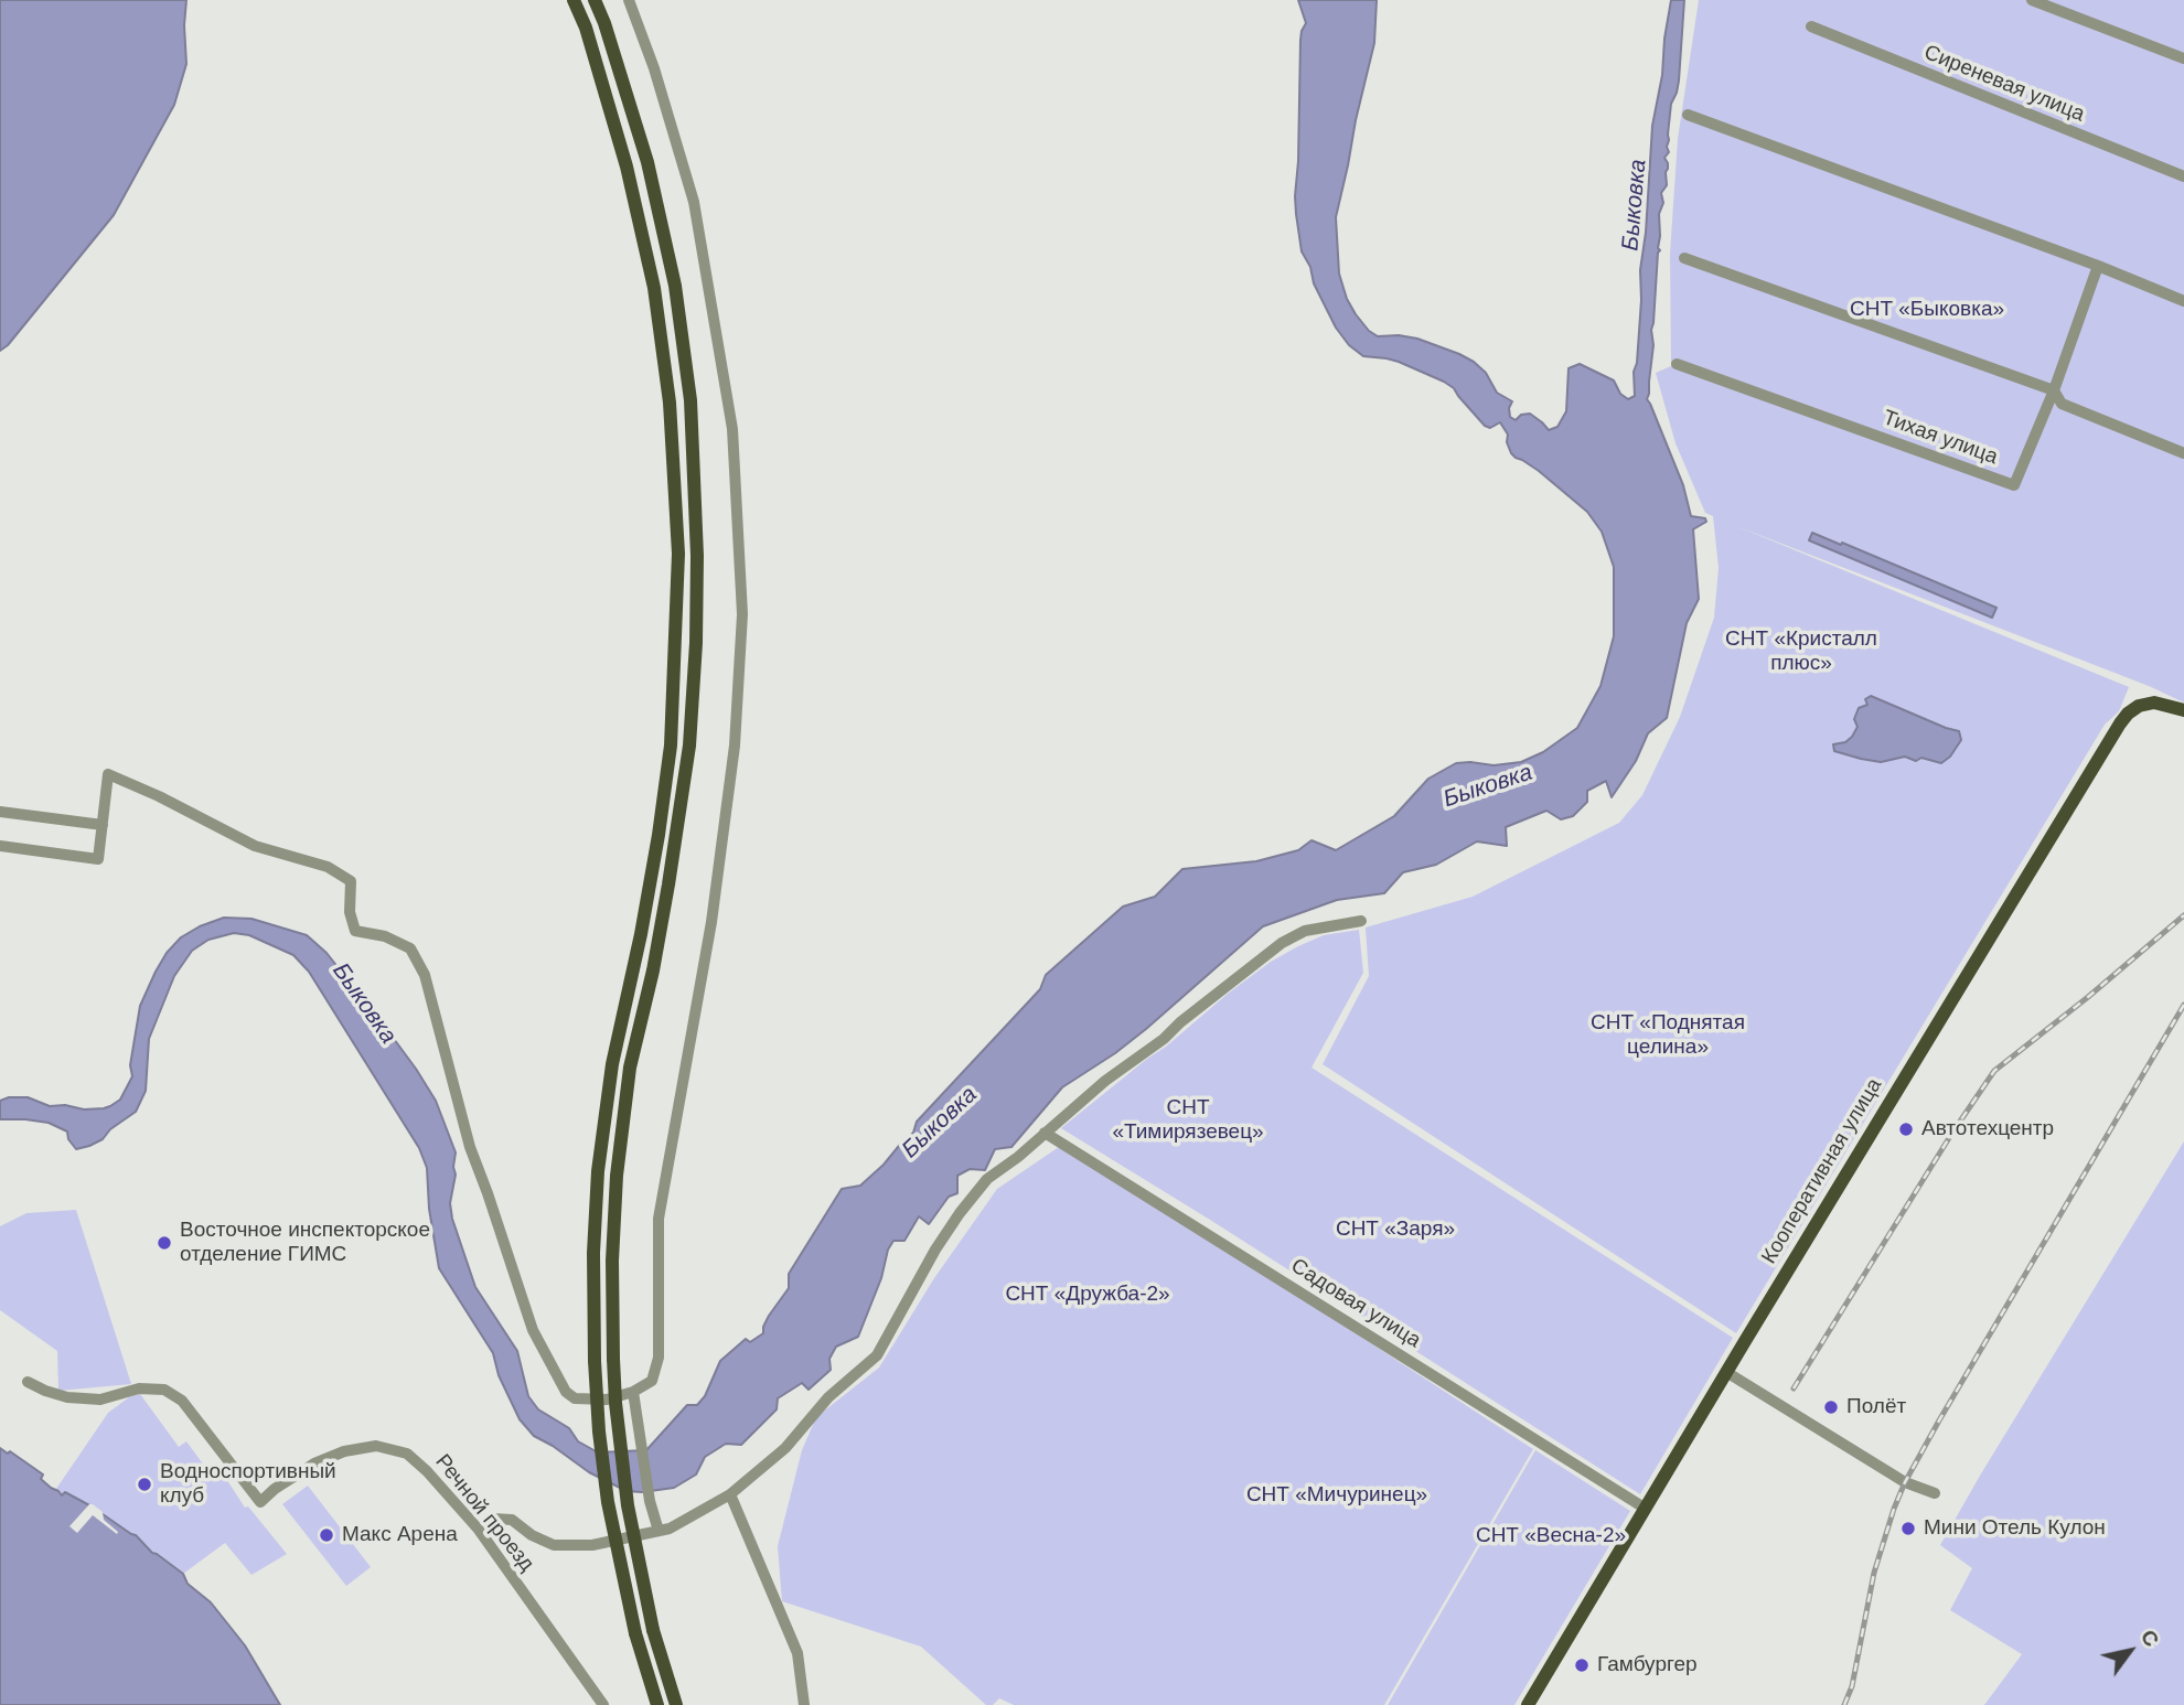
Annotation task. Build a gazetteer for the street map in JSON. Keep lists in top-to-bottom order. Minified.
{"streets":{"main road":["Кооперативная улица"],"street":["Сиреневая улица","Тихая улица","Садовая улица","Речной проезд"]},"crossings":[["Кооперативная улица","Садовая улица"]],"water":["Быковка"],"parks":["СНТ «Быковка»","СНТ «Кристалл плюс»","СНТ «Поднятая целина»","СНТ «Тимирязевец»","СНТ «Заря»","СНТ «Дружба-2»","СНТ «Мичуринец»","СНТ «Весна-2»"],"places":["Автотехцентр","Восточное инспекторское отделение ГИМС","Полёт","Водноспортивный клуб","Мини Отель Кулон","Макс Арена","Гамбургер"],"north":"top right"}
